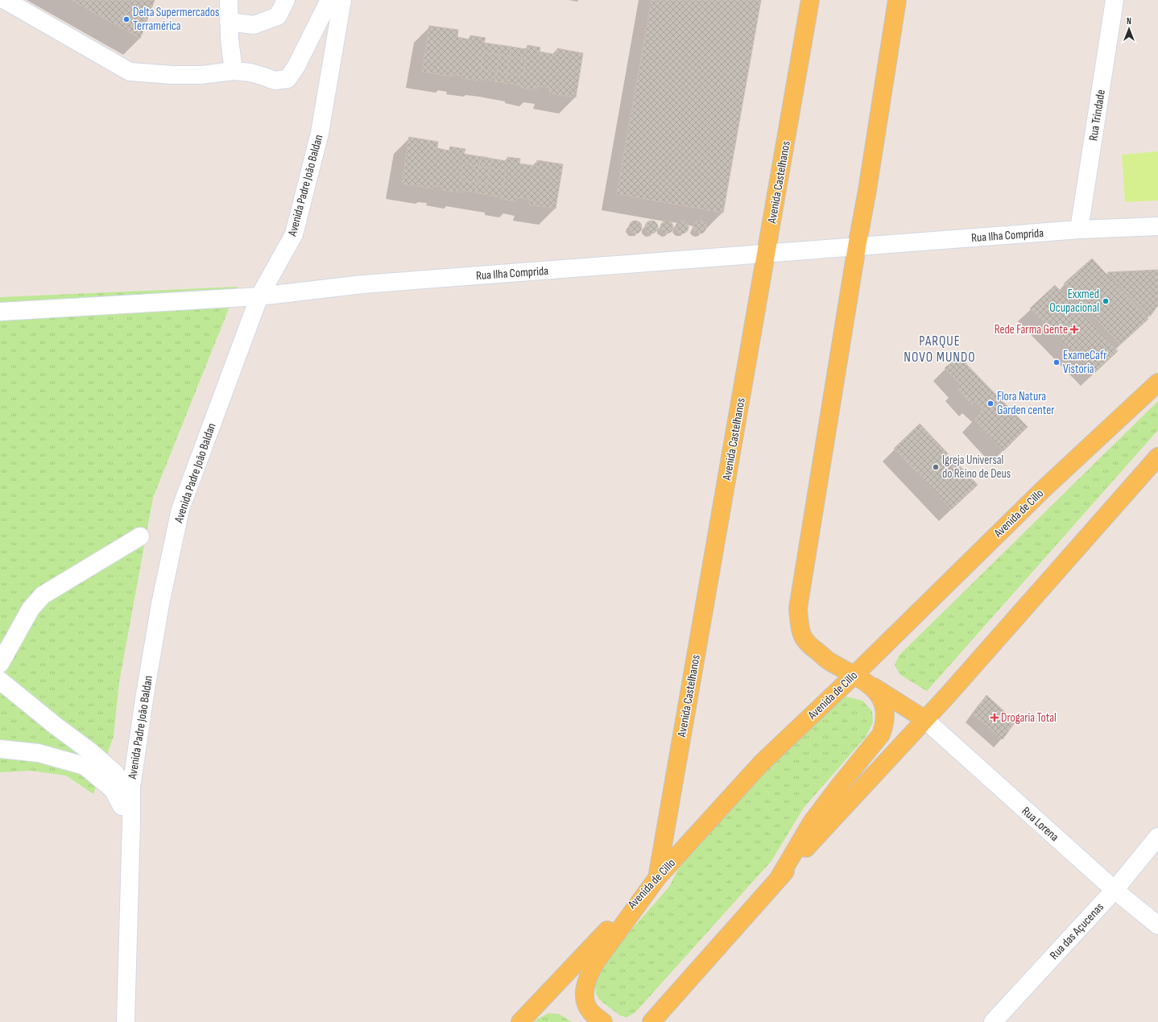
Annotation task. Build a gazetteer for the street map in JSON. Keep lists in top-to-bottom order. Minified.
{"streets":{"main road":["Avenida Castelhanos","Avenida de Cillo"],"street":["Rua Trindade","Avenida Padre João Baldan","Rua Ilha Comprida","Rua Lorena","Rua das Açucenas"]},"crossings":[["Rua Trindade","Rua Ilha Comprida"],["Avenida Castelhanos","Rua Ilha Comprida"],["Avenida Castelhanos","Avenida de Cillo"],["Avenida Padre João Baldan","Rua Ilha Comprida"],["Rua Lorena","Rua das Açucenas"]],"districts":["PARQUE NOVO MUNDO"],"places":{"other":["Delta Supermercados Terramérica","Exxmed Ocupacional","ExameCafr Vistoria","Flora Natura Garden center","Igreja Universal do Reino de Deus"],"health":["Rede Farma Gente","Drogaria Total"]},"north":"top"}
